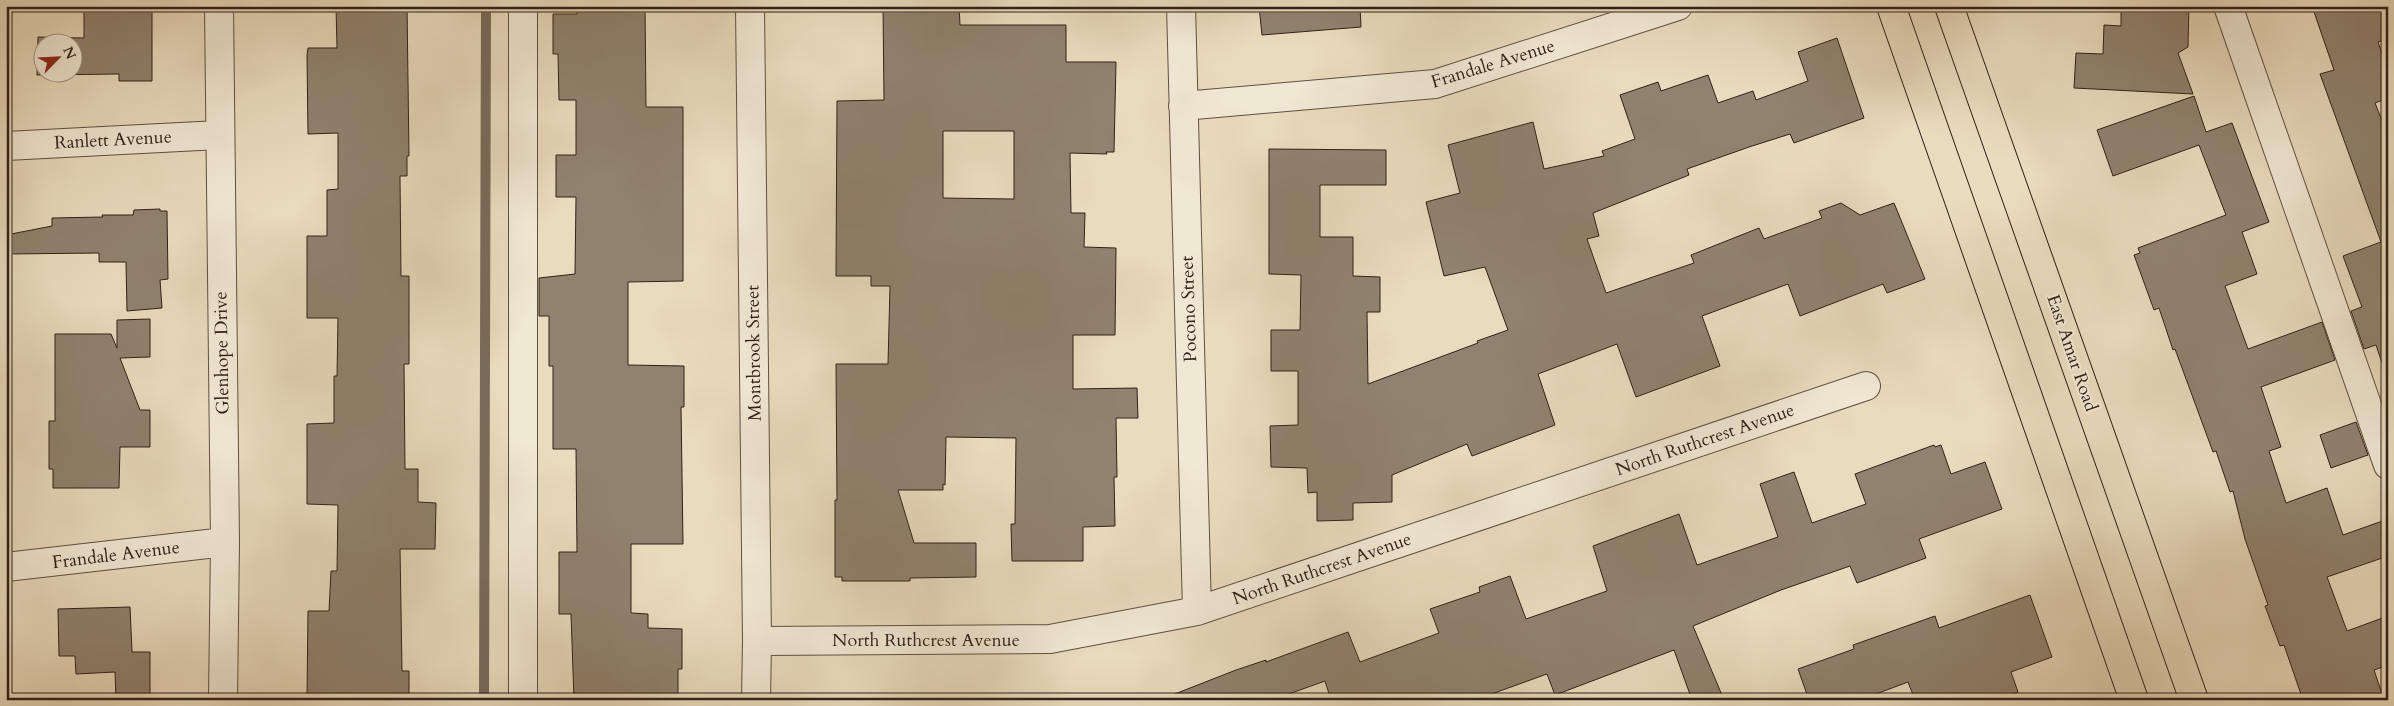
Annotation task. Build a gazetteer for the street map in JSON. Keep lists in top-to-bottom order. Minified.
{"streets":{"main road":["East Amar Road"],"street":["Frandale Avenue","Ranlett Avenue","Pocono Street","Glenhope Drive","Montbrook Street","North Ruthcrest Avenue"]},"crossings":[["Frandale Avenue","Pocono Street"],["Frandale Avenue","Glenhope Drive"],["Ranlett Avenue","Glenhope Drive"],["Pocono Street","North Ruthcrest Avenue"],["Montbrook Street","North Ruthcrest Avenue"]],"north":"top right"}
